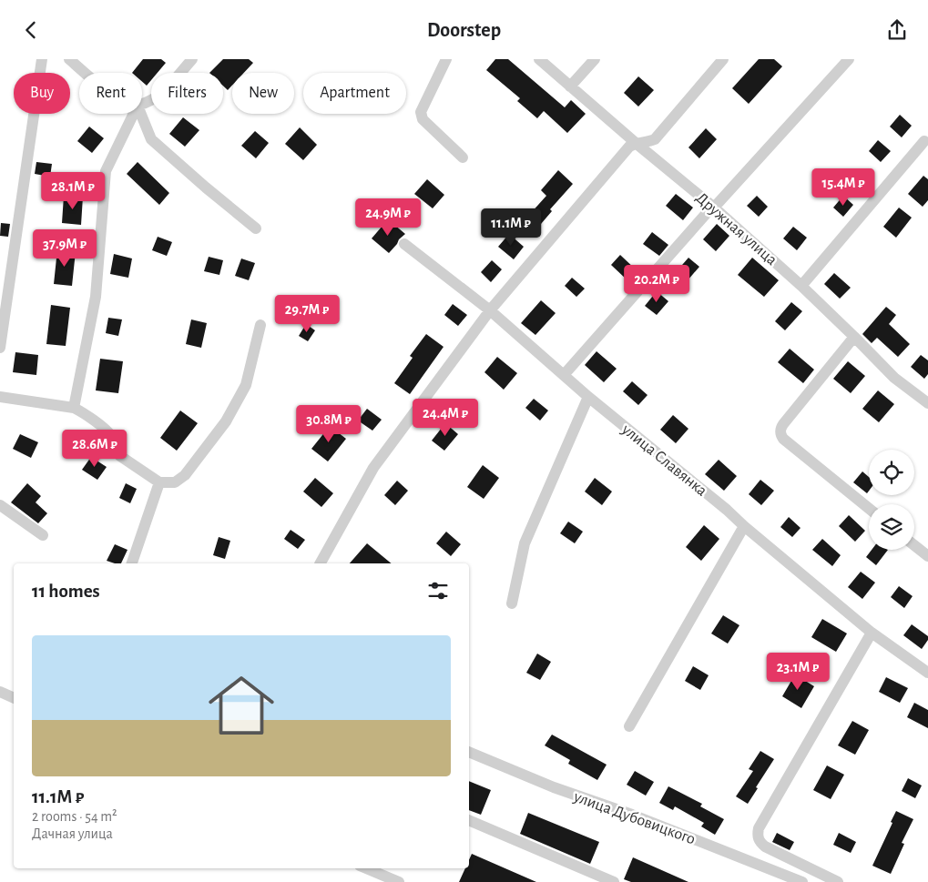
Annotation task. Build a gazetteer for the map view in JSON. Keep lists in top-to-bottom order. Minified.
{"streets":{"street":["Дружная улица","улица Славянка","улица Дубовицкого"]},"page":{"header":"Doorstep","chip":["Buy","Rent","Filters","New","Apartment"],"price":["15.4M ₽","28.1M ₽","24.9M ₽","11.1M ₽","37.9M ₽","20.2M ₽","29.7M ₽","24.4M ₽","30.8M ₽","28.6M ₽","23.1M ₽"],"heading":"11 homes","list":[{"name":"11.1M ₽","note":"2 rooms · 54 m² · Дачная улица"}]}}
